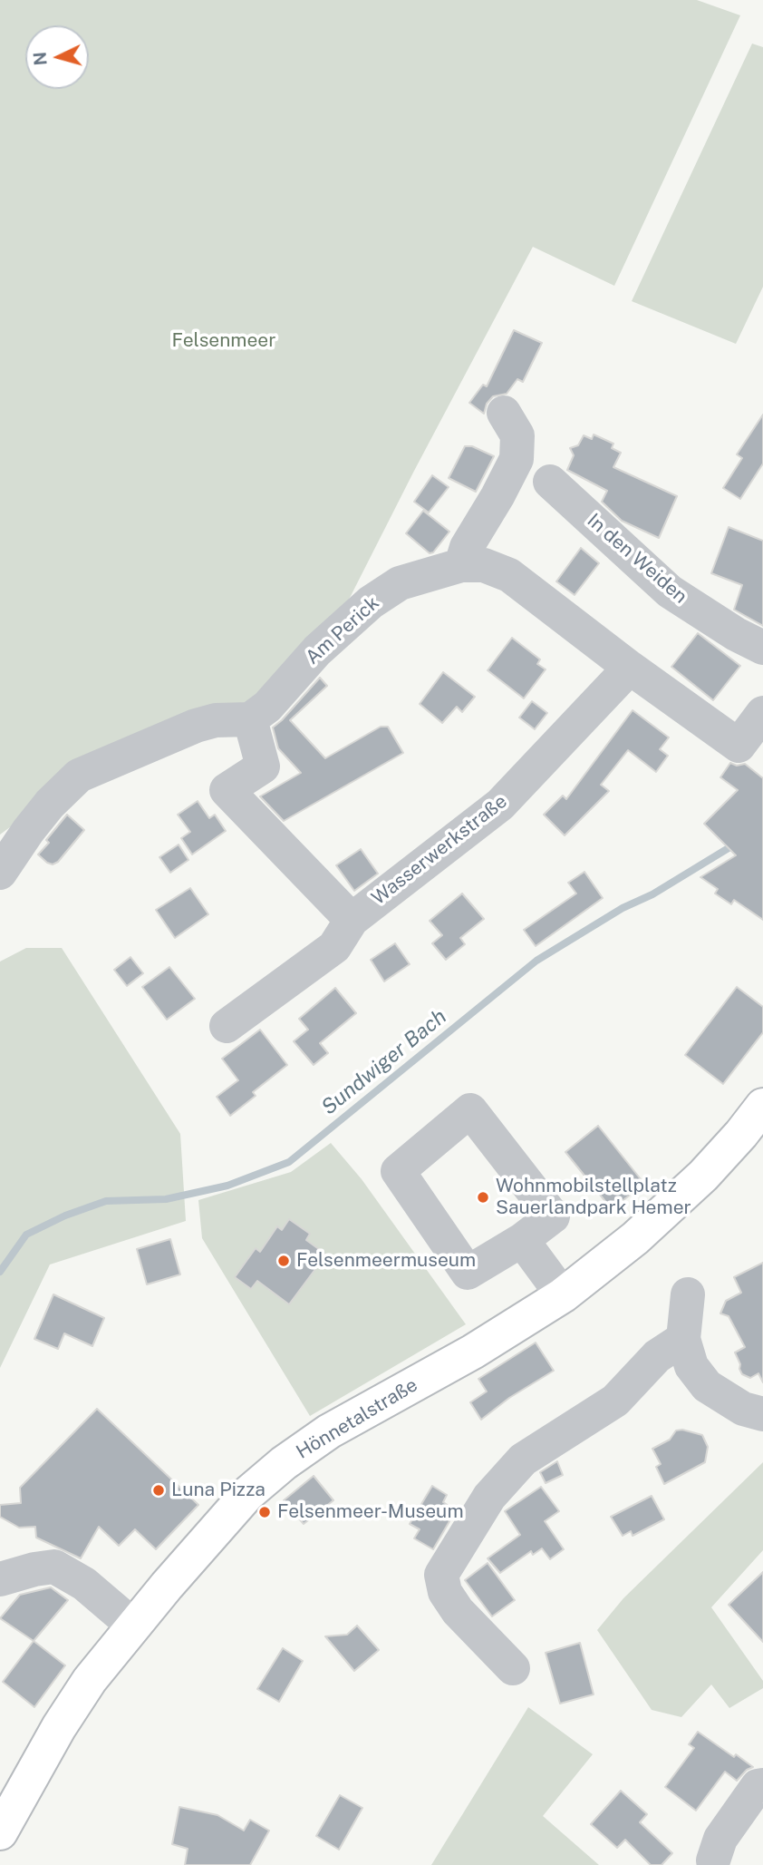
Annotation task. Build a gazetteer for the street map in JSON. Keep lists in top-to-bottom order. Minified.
{"streets":{"main road":["Hönnetalstraße"],"street":["In den Weiden","Am Perick","Wasserwerkstraße"]},"crossings":[["Am Perick","Wasserwerkstraße"]],"water":["Sundwiger Bach"],"parks":["Felsenmeer"],"places":["Wohnmobilstellplatz Sauerlandpark Hemer","Felsenmeermuseum","Luna Pizza","Felsenmeer-Museum"],"north":"left"}
